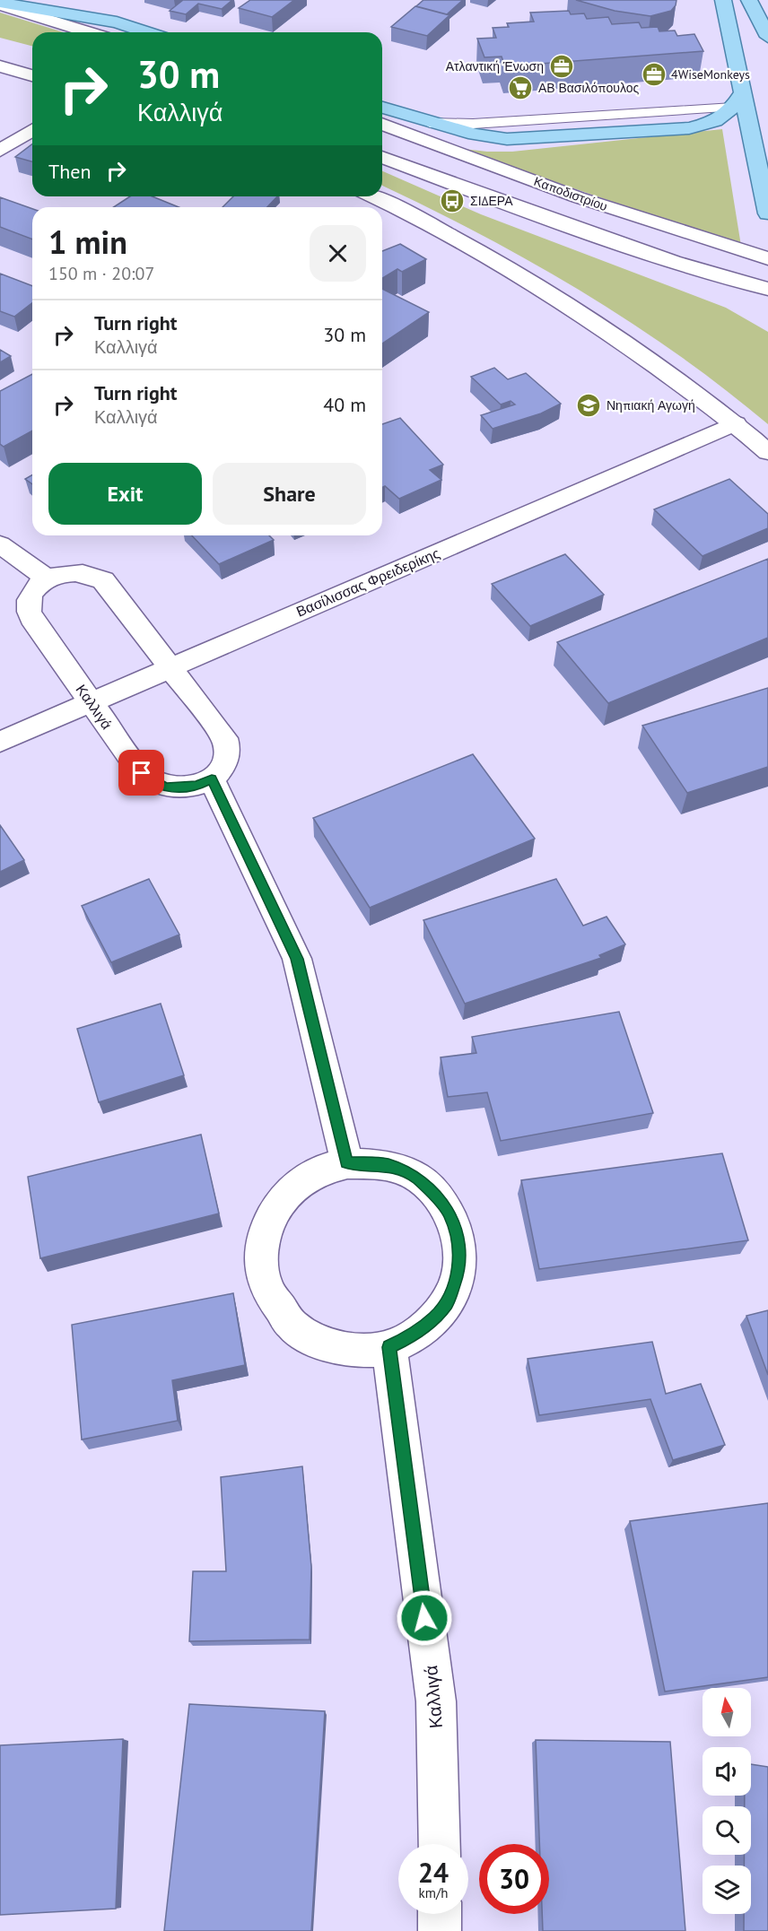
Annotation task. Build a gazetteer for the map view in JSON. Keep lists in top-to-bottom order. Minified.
{"streets":{"street":["Καποδιστρίου","Βασίλισσας Φρειδερίκης","Καλλιγά"]},"crossings":[["Βασίλισσας Φρειδερίκης","Καλλιγά"]],"places":{"office":["Ατλαντική Ένωση","4WiseMonkeys"],"supermarket":["ΑΒ Βασιλόπουλος"],"bus stop":["ΣΙΔΕΡΑ"],"school or university":["Νηπιακή Αγωγή"]},"north":"top","page":{"turn":["30 m","Καλλιγά"],"then":"Then","heading":["1 min","150 m · 20:07"],"list":[{"name":"Turn right","note":"Καλλιγά","value":"30 m"},{"name":"Turn right","note":"Καλλιγά","value":"40 m"}],"buttons":["Exit","Share"],"speed":"24 km/h","limit":"30"}}
